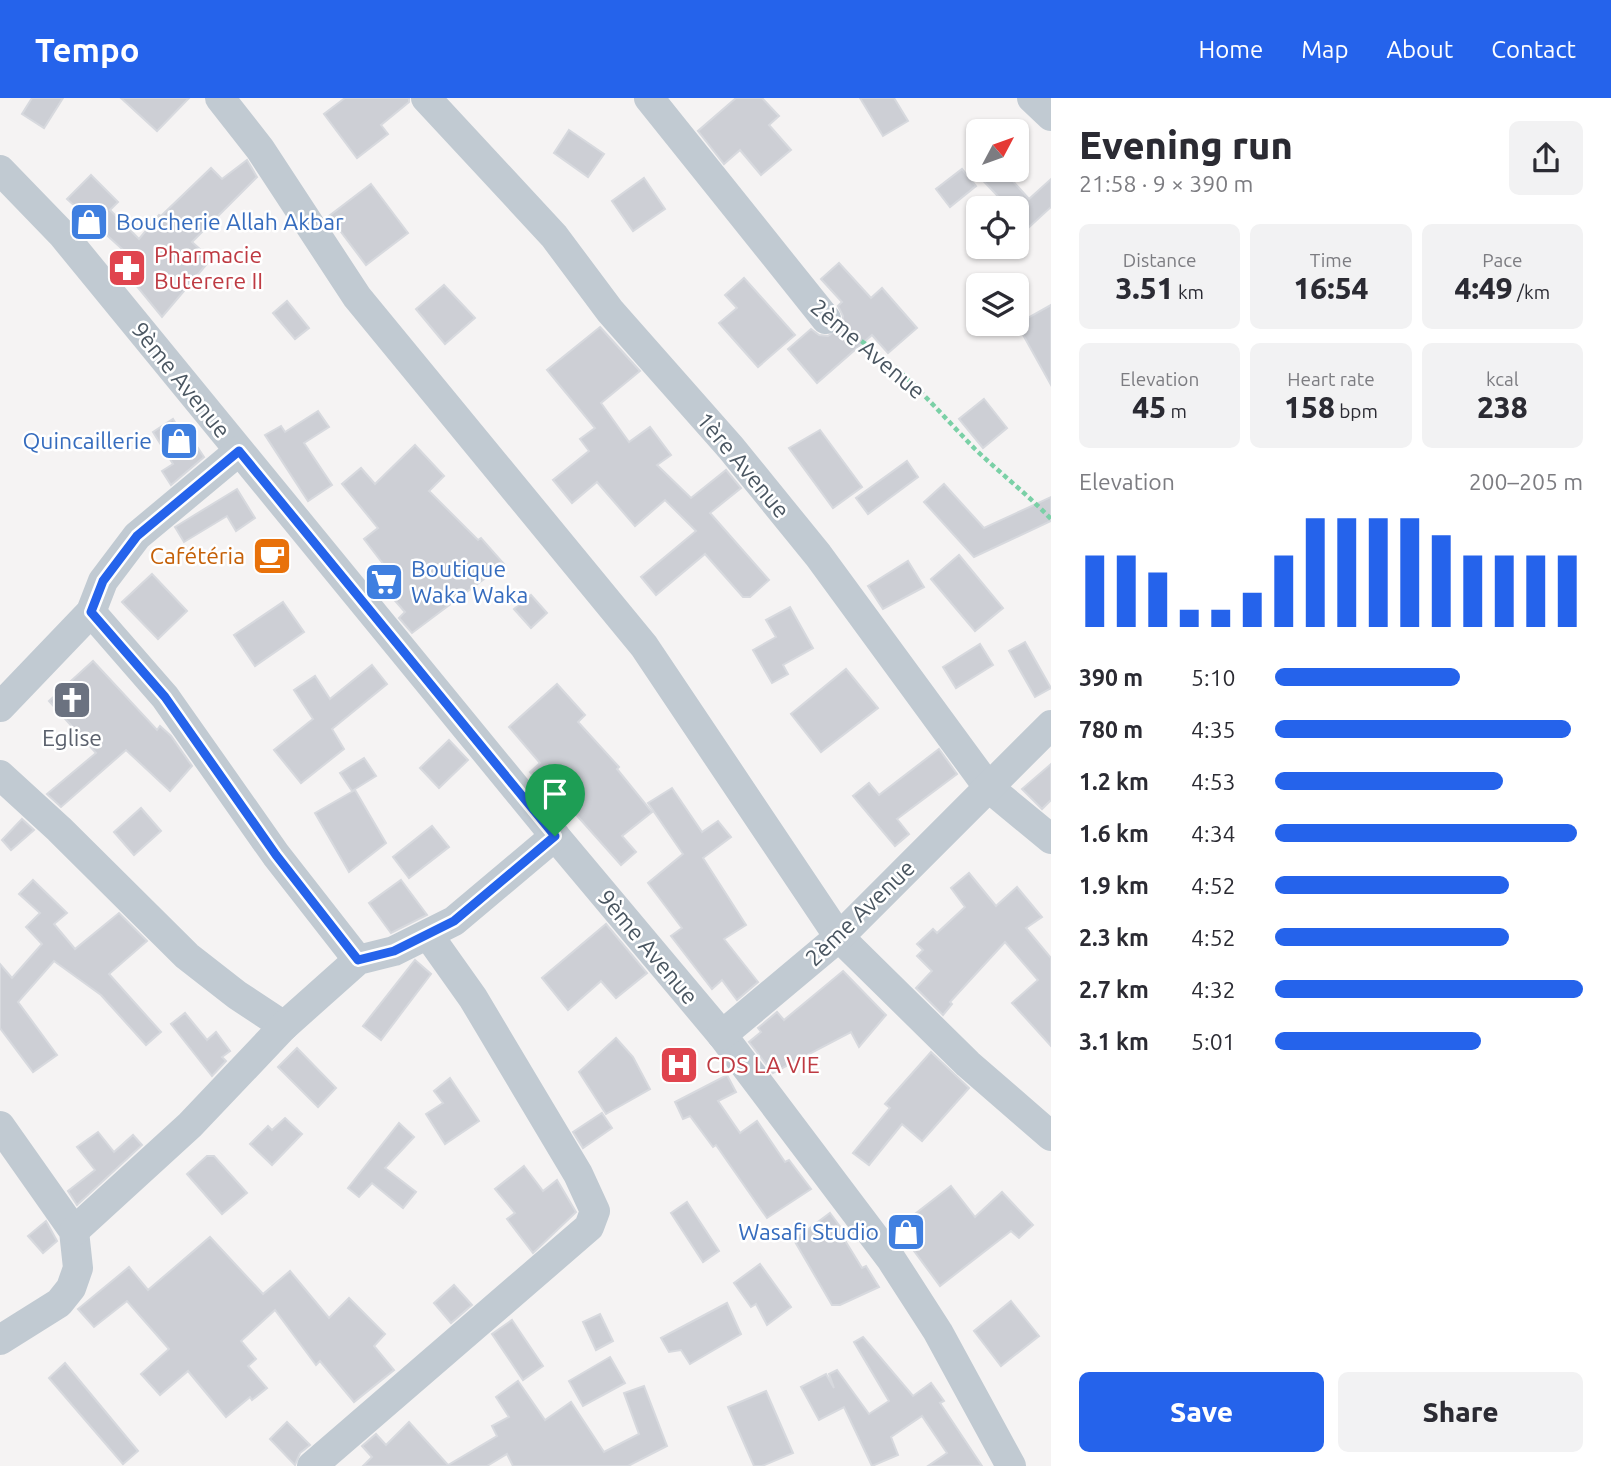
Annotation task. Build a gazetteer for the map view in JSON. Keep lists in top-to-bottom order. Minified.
{"streets":{"street":["2ème Avenue","9ème Avenue","1ère Avenue"]},"crossings":[["2ème Avenue","9ème Avenue"],["2ème Avenue","1ère Avenue"]],"places":{"shop":["Boucherie Allah Akbar","Quincaillerie","Wasafi Studio"],"pharmacy":["Pharmacie Buterere II"],"cafe":["Cafétéria"],"supermarket":["Boutique Waka Waka"],"church":["Eglise"],"hospital":["CDS LA VIE"]},"north":"top right","page":{"header":"Tempo","nav":["Home","Map","About","Contact"],"heading":["Evening run","21:58 · 9 × 390 m"],"stats":[["Distance","3.51 km"],["Time","16:54"],["Pace","4:49 /km"],["Elevation","45 m"],["Heart rate","158 bpm"],["kcal","238"]],"chart":["Elevation","200–205 m"],"list":[{"name":"390 m","note":"5:10"},{"name":"780 m","note":"4:35"},{"name":"1.2 km","note":"4:53"},{"name":"1.6 km","note":"4:34"},{"name":"1.9 km","note":"4:52"},{"name":"2.3 km","note":"4:52"},{"name":"2.7 km","note":"4:32"},{"name":"3.1 km","note":"5:01"}],"buttons":["Save","Share"]}}
